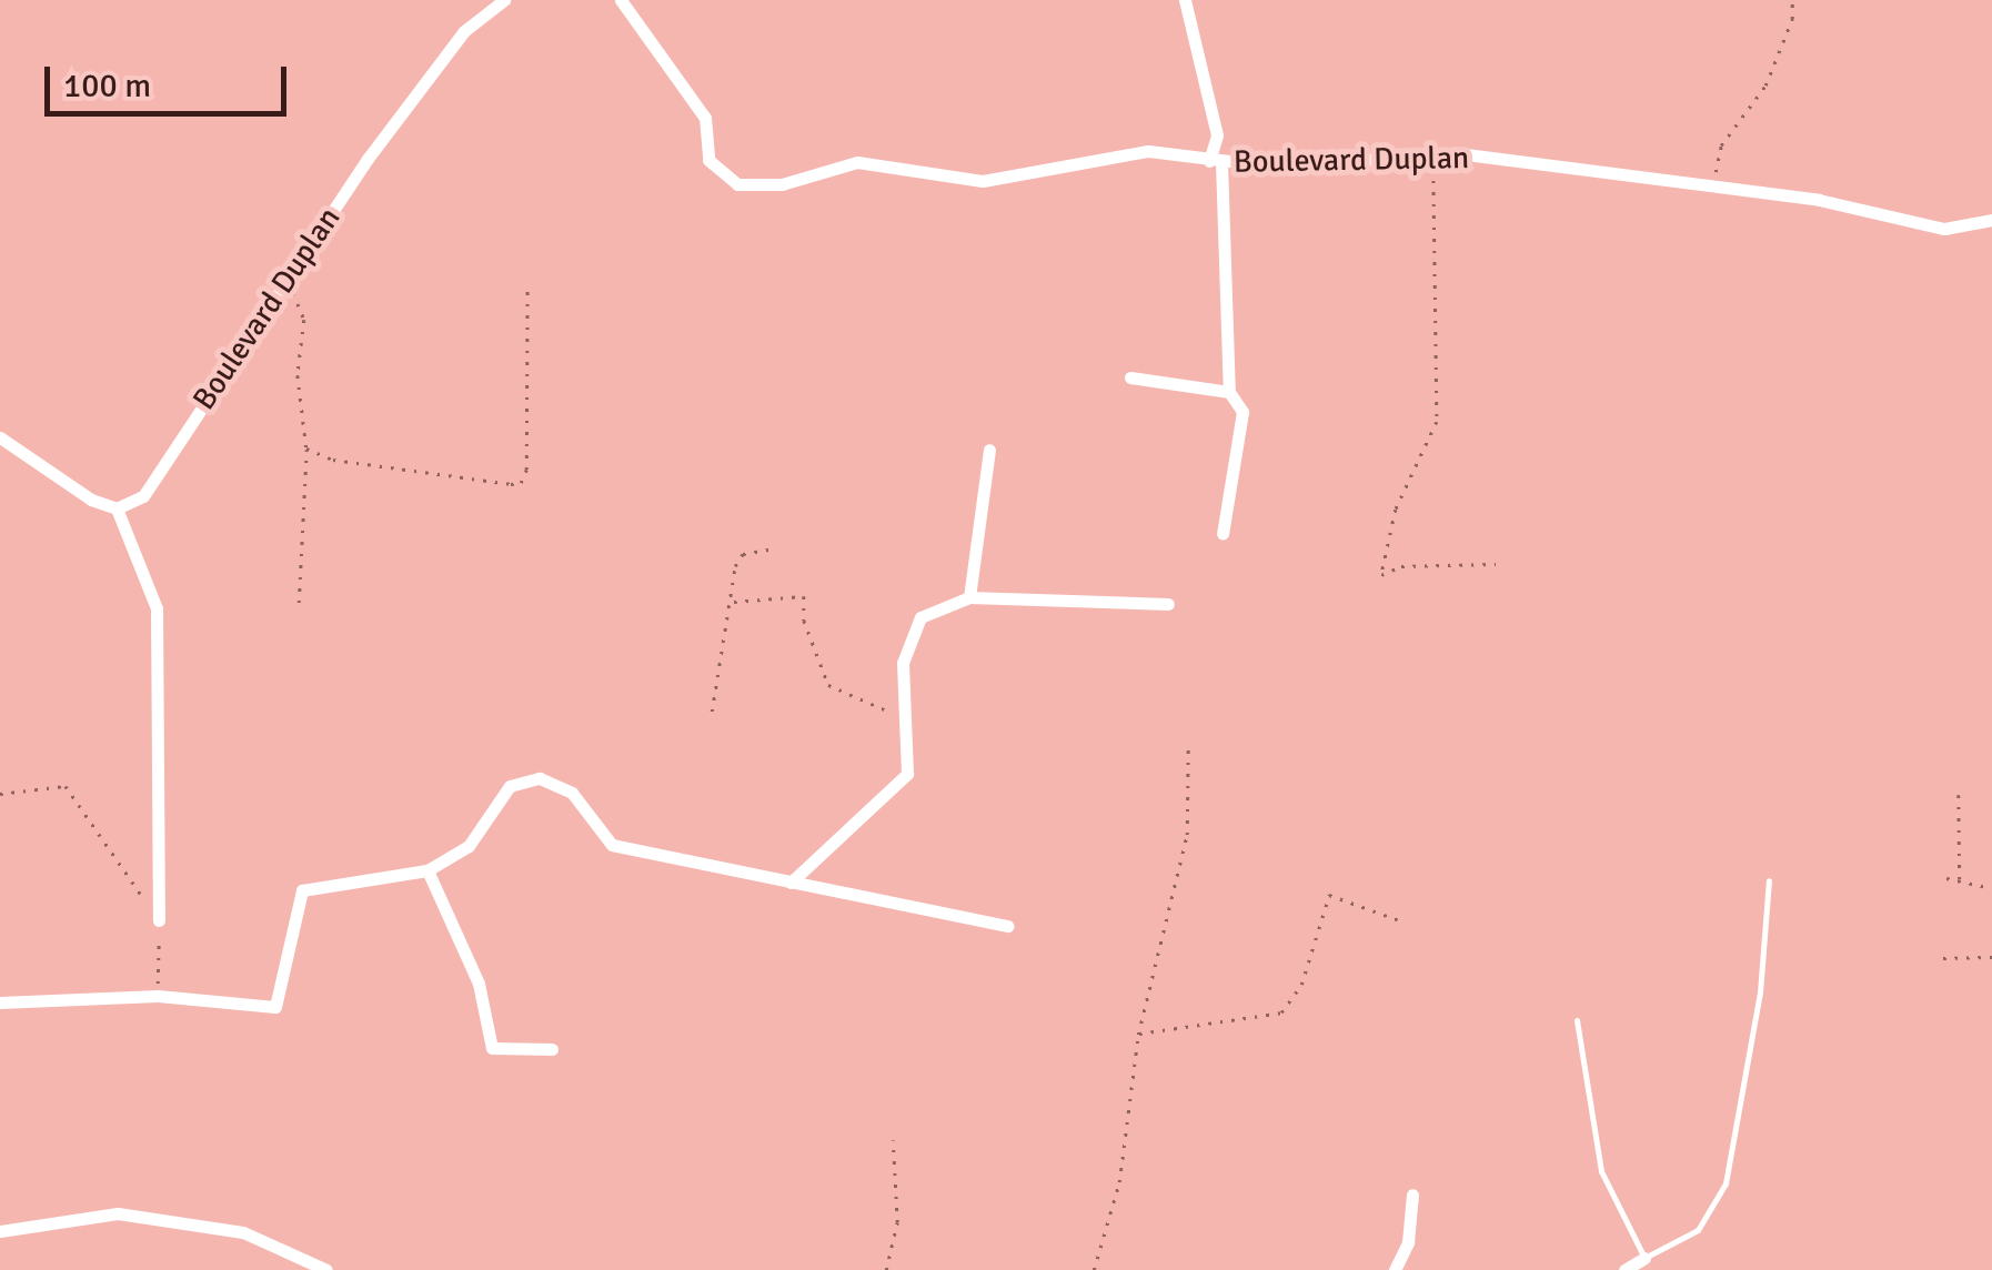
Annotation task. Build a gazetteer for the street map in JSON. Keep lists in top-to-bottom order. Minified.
{"streets":{"street":["Boulevard Duplan"]},"scale_bar":"100 m"}
